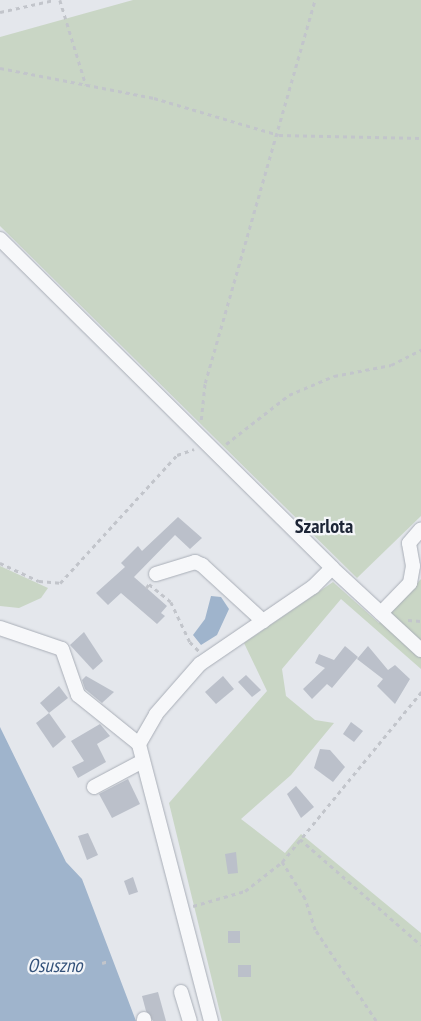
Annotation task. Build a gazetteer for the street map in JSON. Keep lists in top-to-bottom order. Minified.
{"districts":["Szarlota"],"water":["Osuszno"]}
